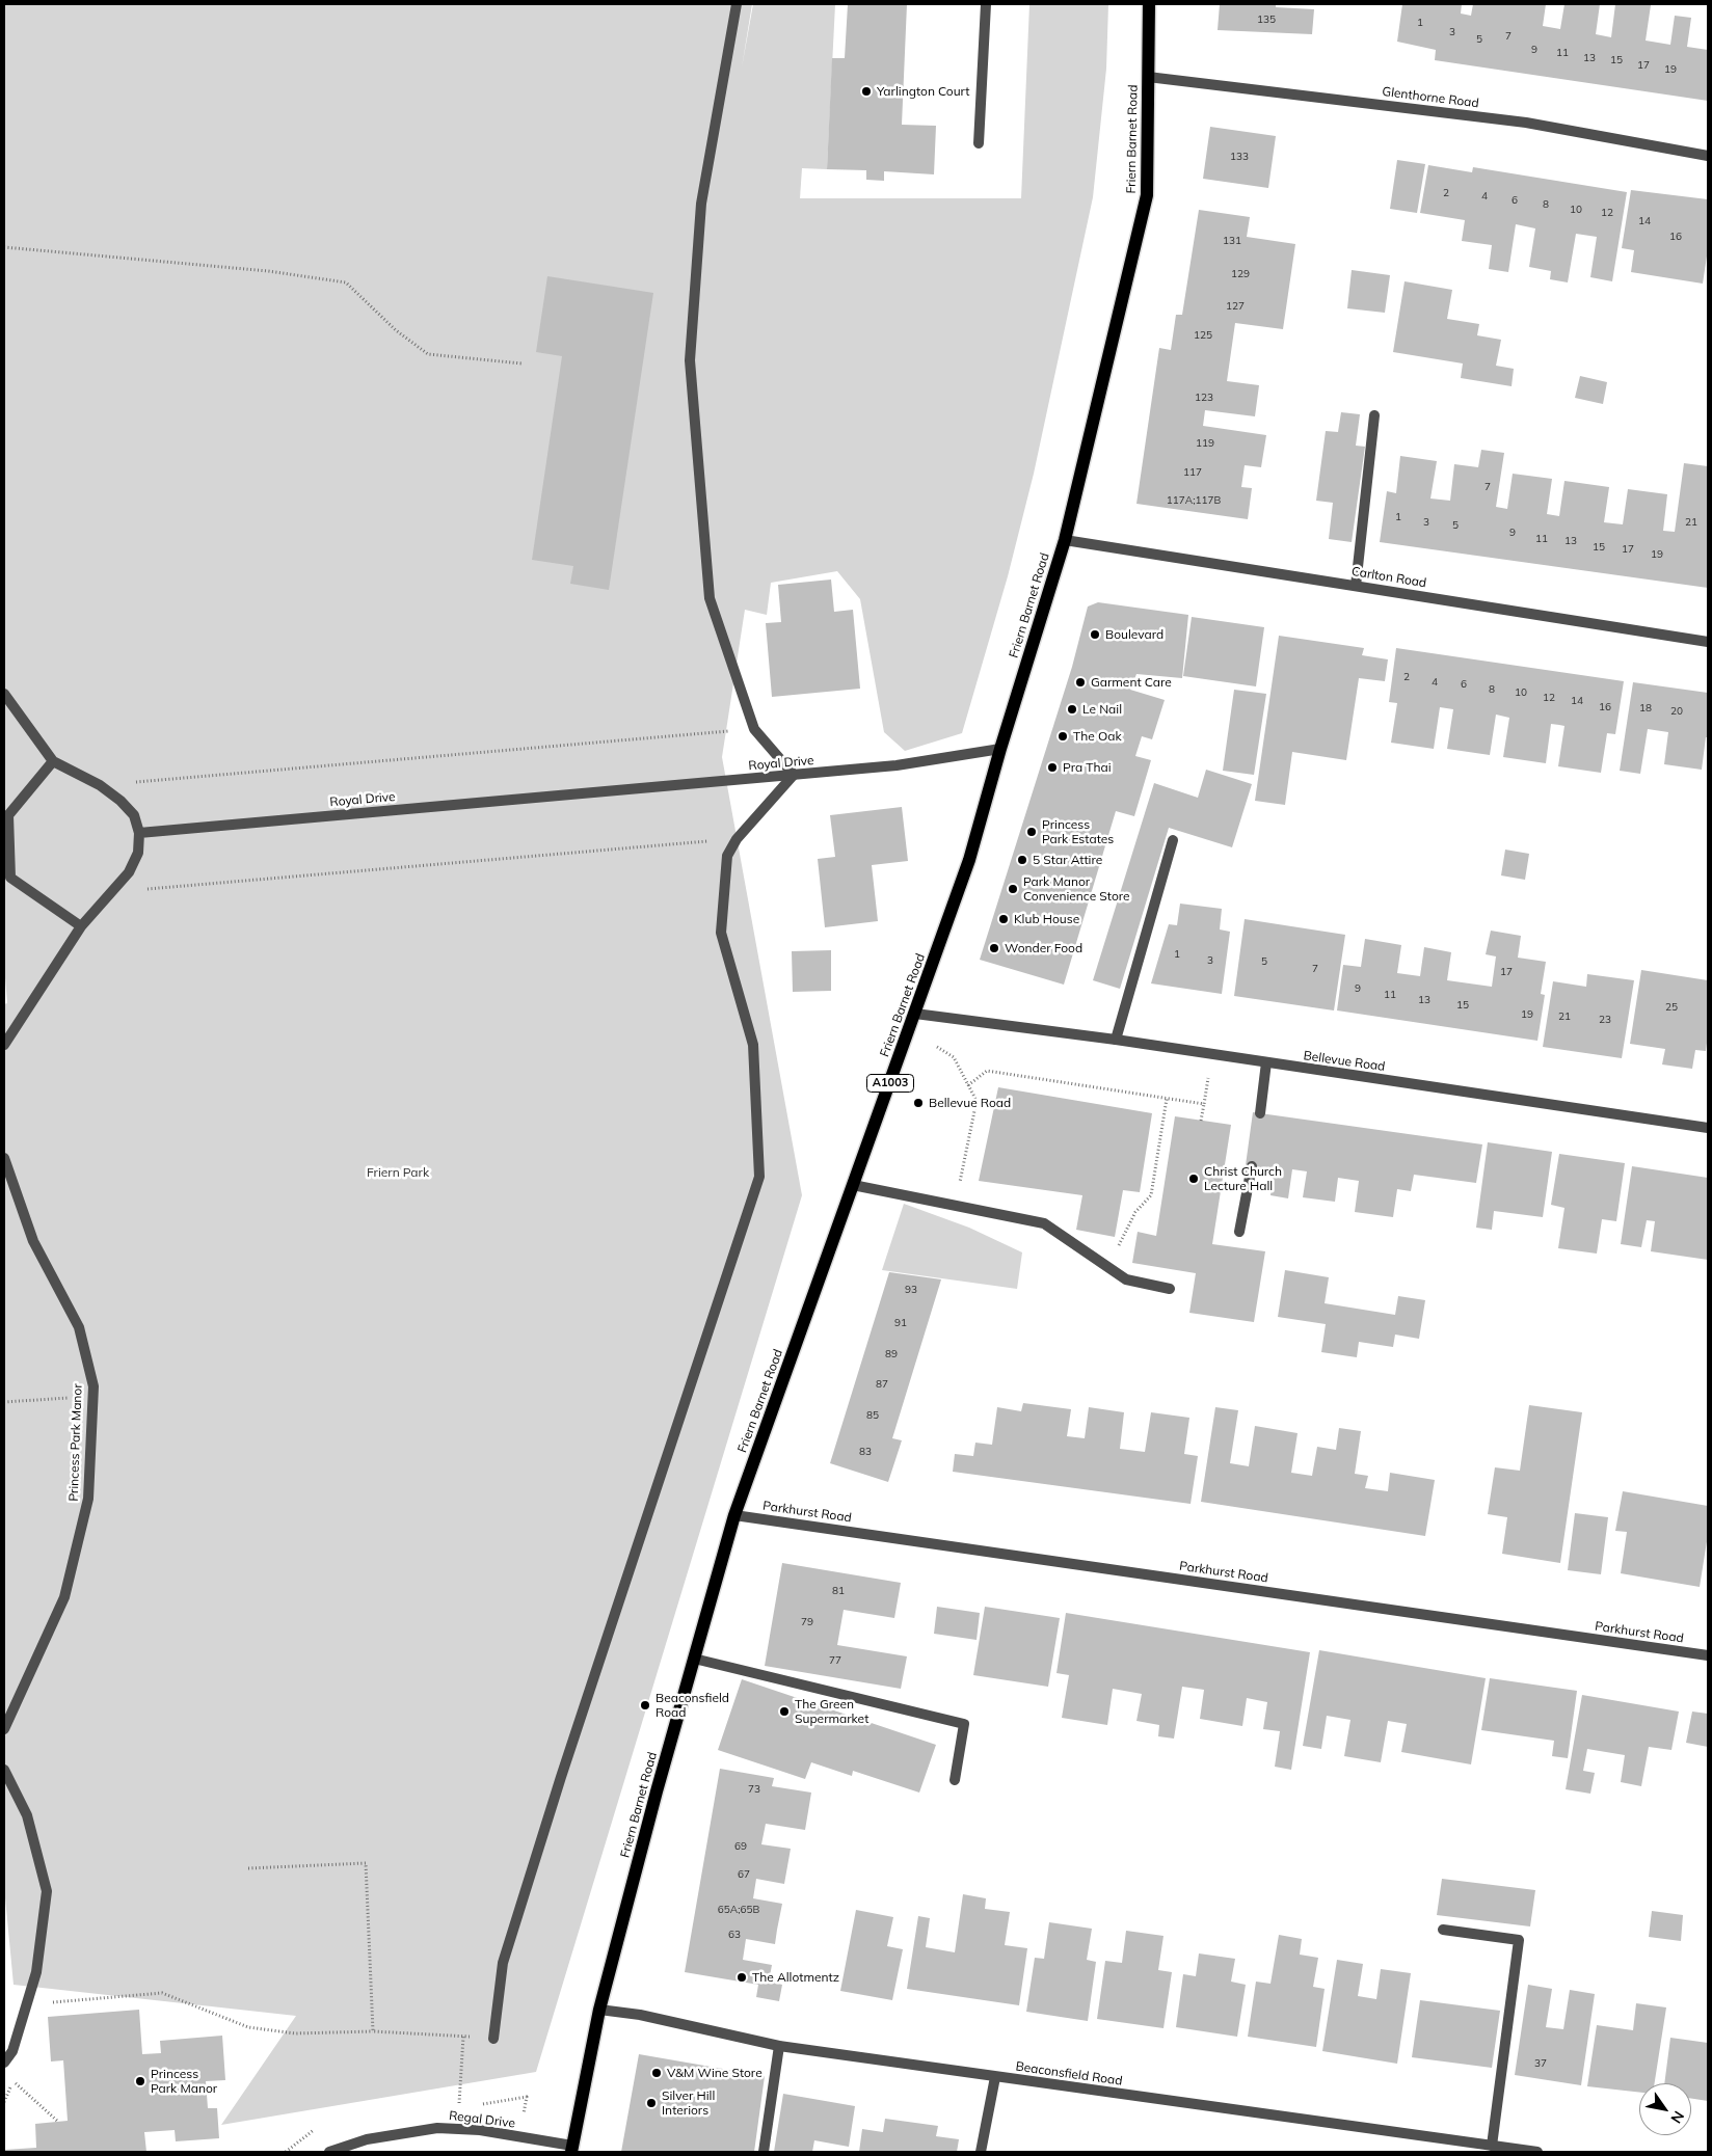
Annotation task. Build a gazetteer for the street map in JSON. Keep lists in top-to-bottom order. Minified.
{"streets":{"main road":["Friern Barnet Road","A1003"],"street":["Glenthorne Road","Carlton Road","Royal Drive","Bellevue Road","Princess Park Manor","Parkhurst Road","Beaconsfield Road","Regal Drive"]},"crossings":[["Glenthorne Road","Friern Barnet Road"],["Friern Barnet Road","Carlton Road"],["Friern Barnet Road","Royal Drive"],["Friern Barnet Road","Bellevue Road"],["Friern Barnet Road","Parkhurst Road"],["Friern Barnet Road","Beaconsfield Road"],["Friern Barnet Road","Regal Drive"]],"parks":["Friern Park"],"places":["Yarlington Court","Boulevard","Garment Care","Le Nail","The Oak","Pra Thai","Princess Park Estates","5 Star Attire","Park Manor Convenience Store","Klub House","Wonder Food","Bellevue Road","Christ Church Lecture Hall","Beaconsfield Road","The Green Supermarket","The Allotmentz","V&M Wine Store","Princess Park Manor","Silver Hill Interiors"],"house_numbers":["135","1","3","7","5","9","11","13","15","17","19","133","2","4","6","8","10","12","14","16","131","129","127","125","123","119","117","7","117A;117B","1","3","21","5","9","11","13","15","17","19","2","4","6","8","10","12","14","16","18","20","1","3","5","7","17","9","11","13","15","25","19","21","23","93","91","89","87","85","83","81","79","77","73","69","67","65A;65B","63","37"],"north":"bottom right"}
